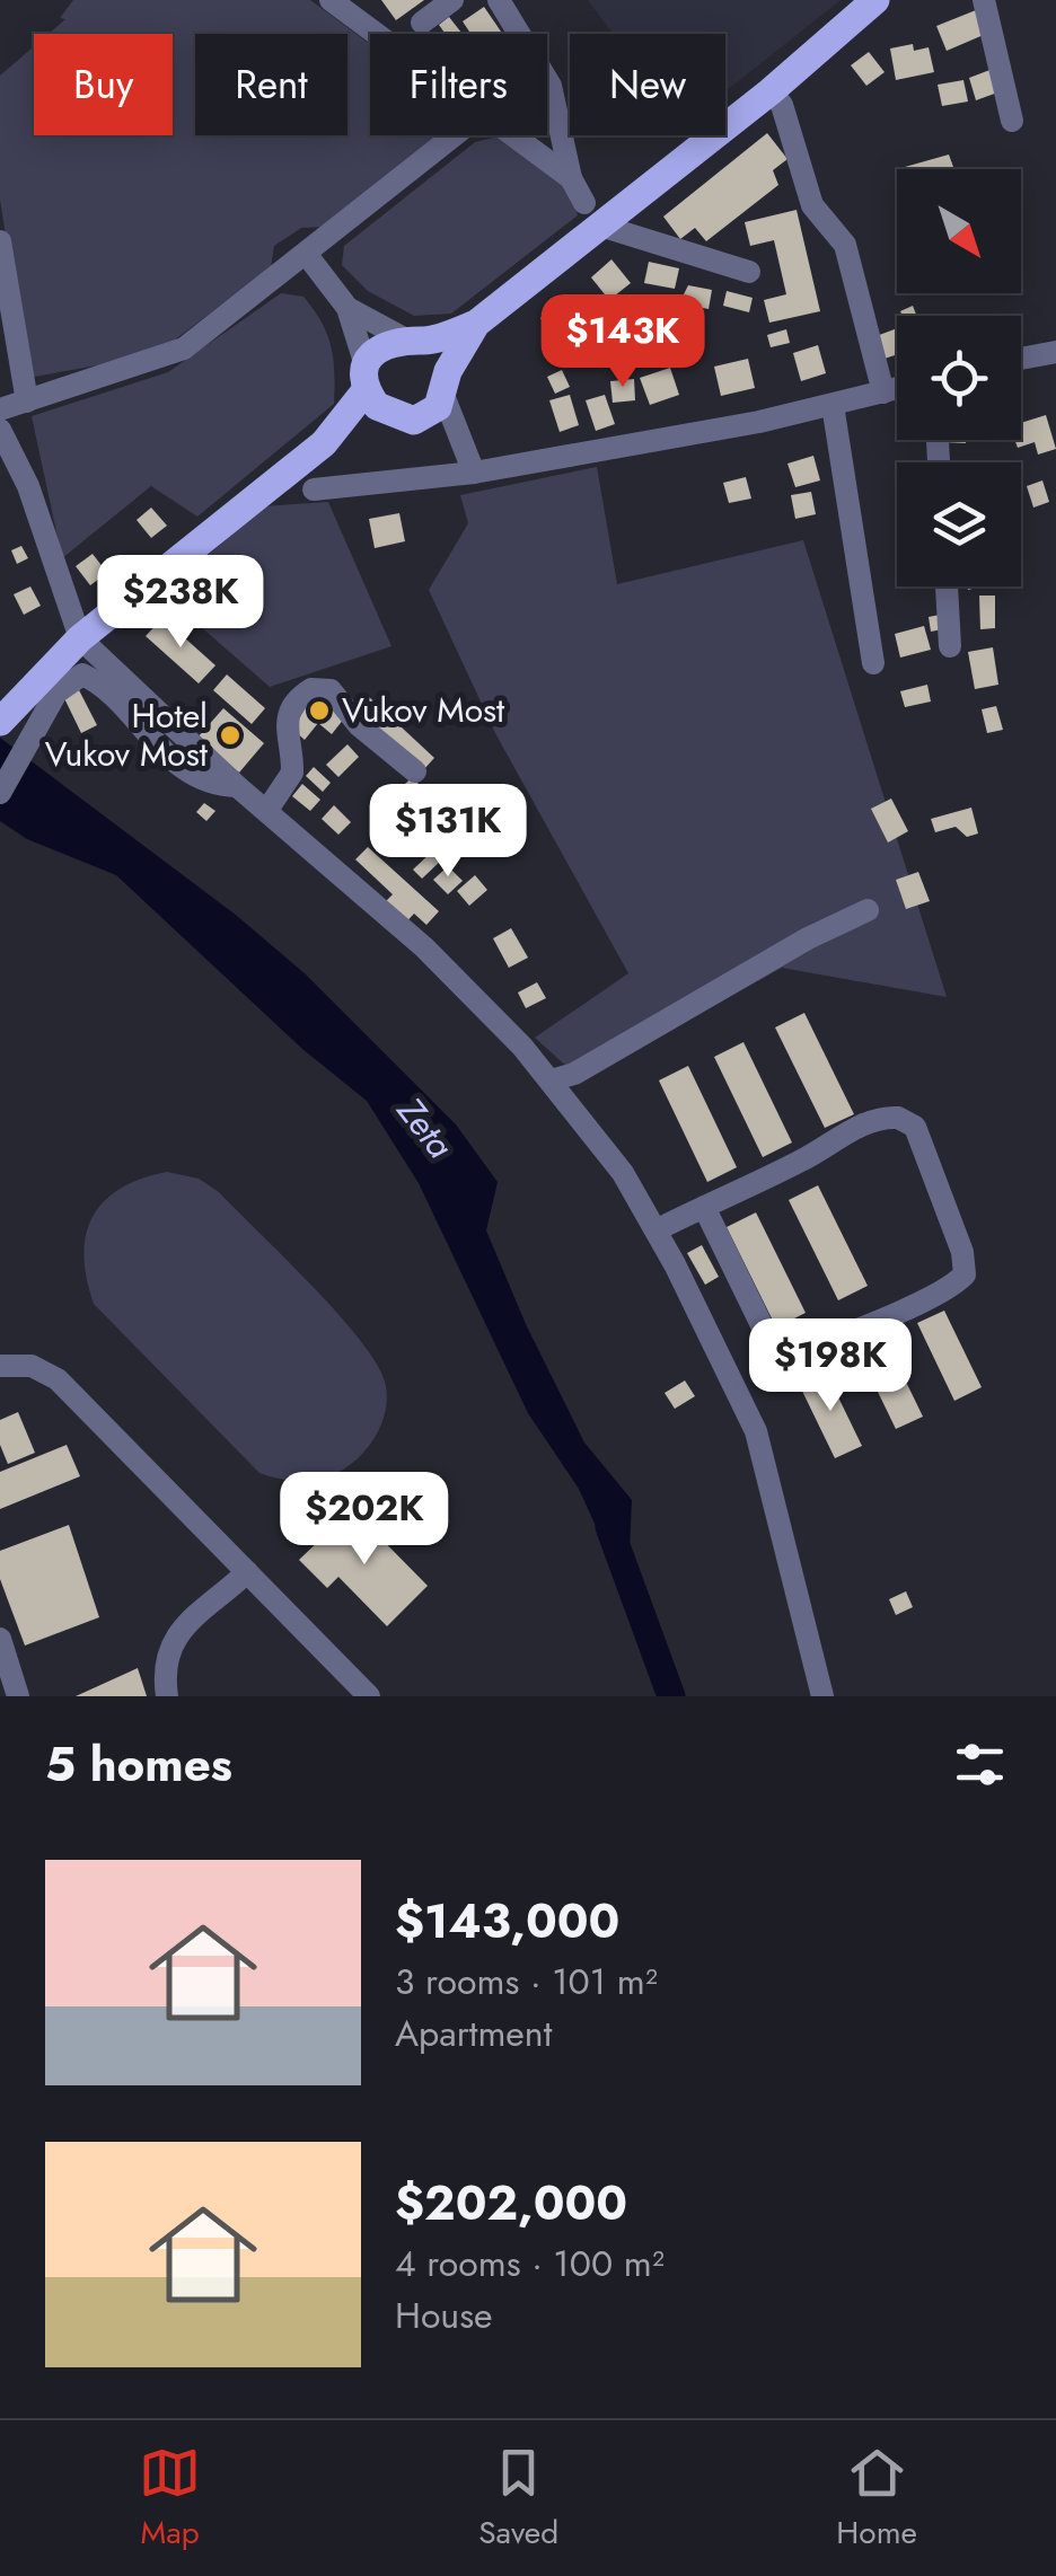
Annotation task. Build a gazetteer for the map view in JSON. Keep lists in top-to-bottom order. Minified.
{"water":["Zeta"],"places":["Vukov Most","Hotel Vukov Most"],"north":"bottom right","page":{"chip":["Buy","Rent","Filters","New"],"price":["$143K","$238K","$131K","$198K","$202K"],"heading":"5 homes","list":[{"name":"$143,000","note":"3 rooms · 101 m² · Apartment"},{"name":"$202,000","note":"4 rooms · 100 m² · House"}],"tabs":["Map","Saved","Home"]}}
